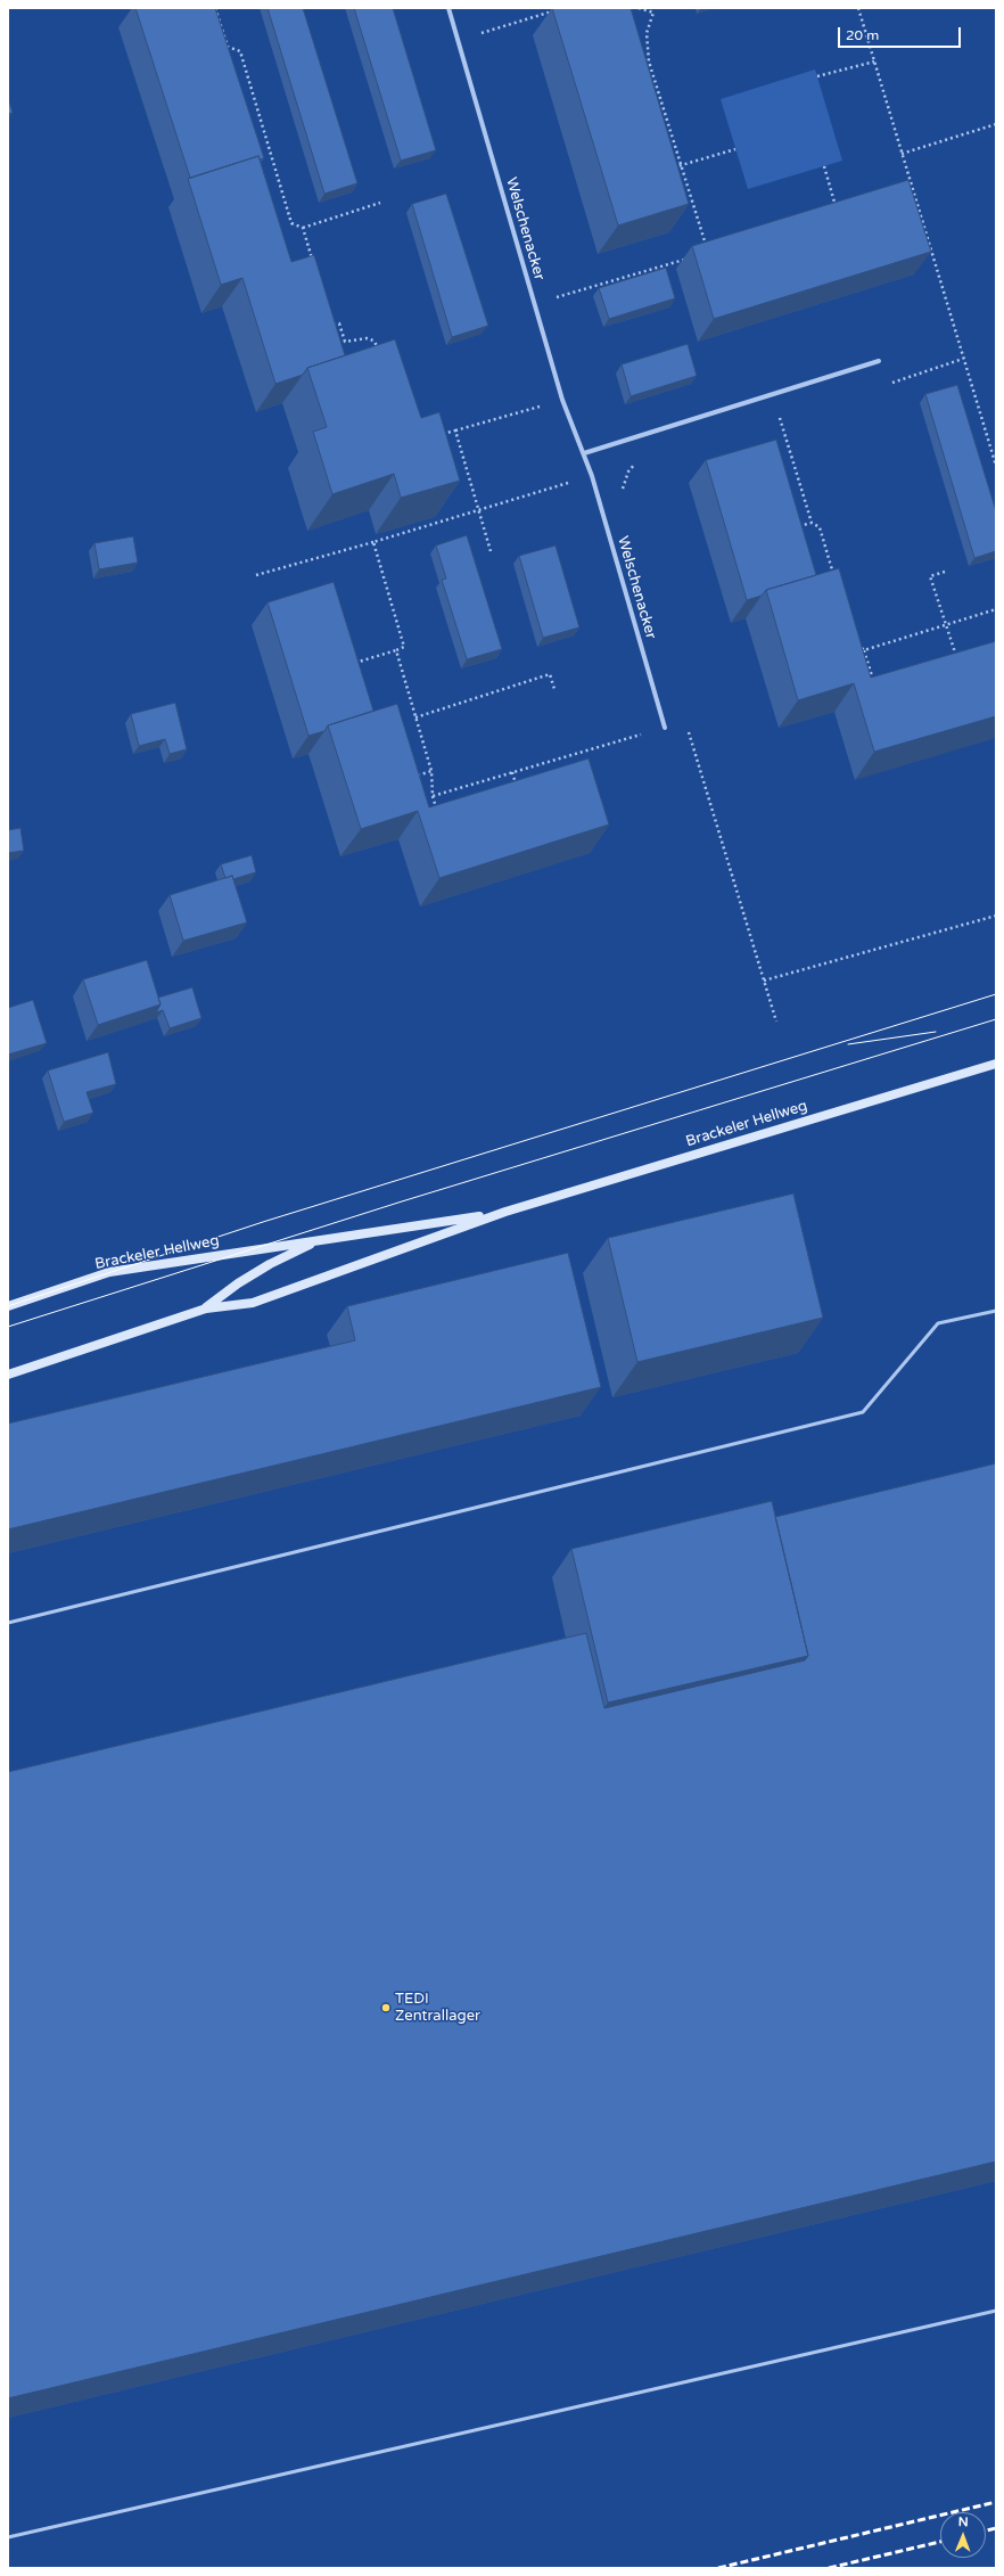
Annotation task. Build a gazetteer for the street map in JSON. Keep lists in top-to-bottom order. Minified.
{"streets":{"main road":["Brackeler Hellweg"],"street":["Welschenacker"]},"places":["TEDI Zentrallager"],"scale_bar":"20 m","north":"top"}
